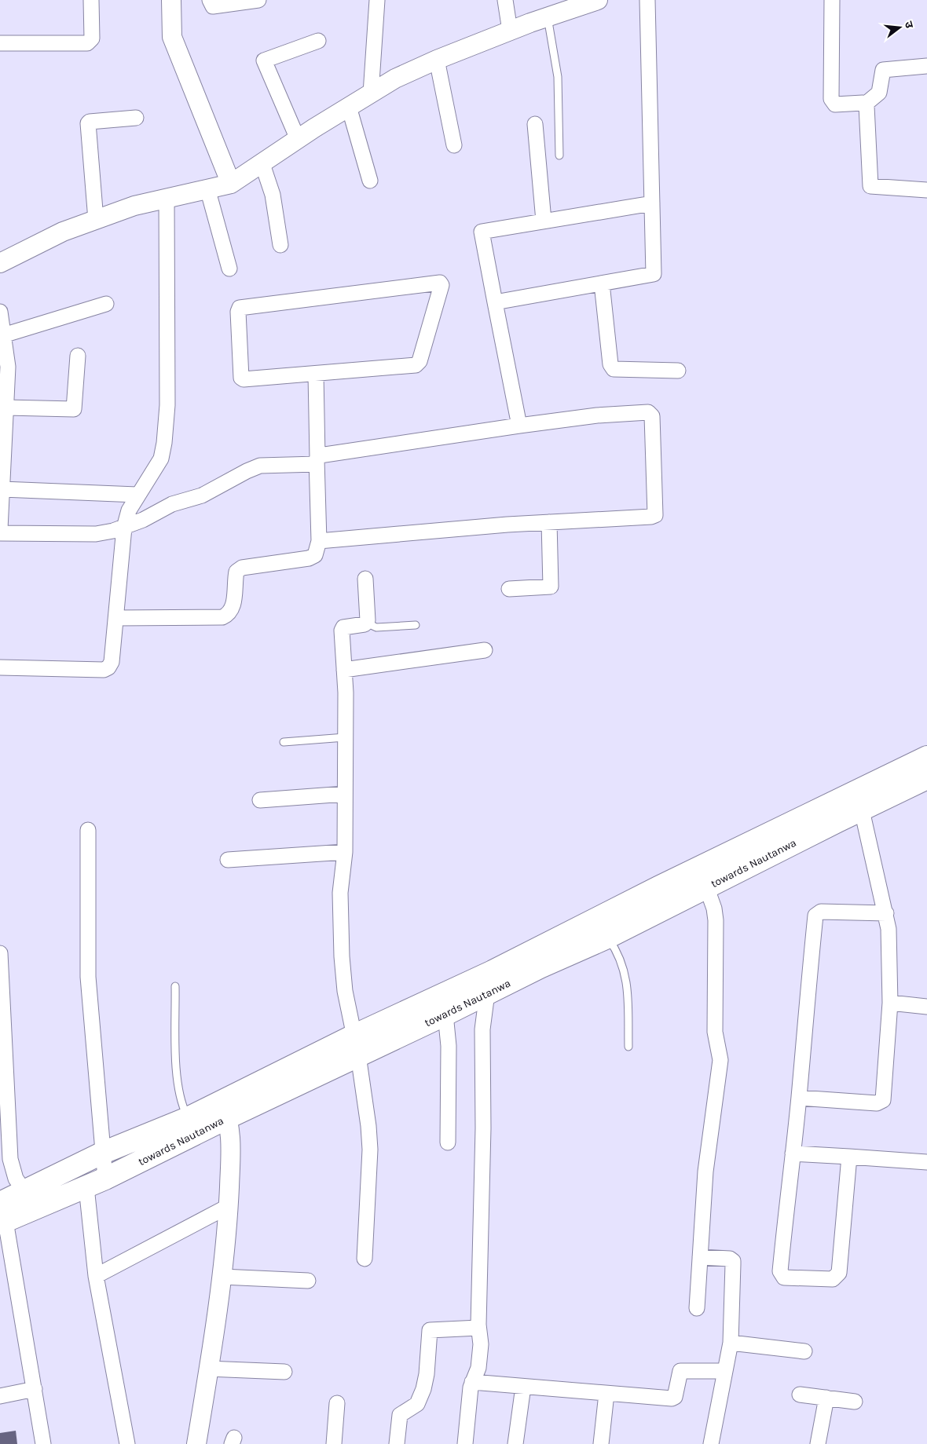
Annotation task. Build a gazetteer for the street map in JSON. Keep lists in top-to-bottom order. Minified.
{"streets":{"main road":["towards Nautanwa"]},"north":"right"}
